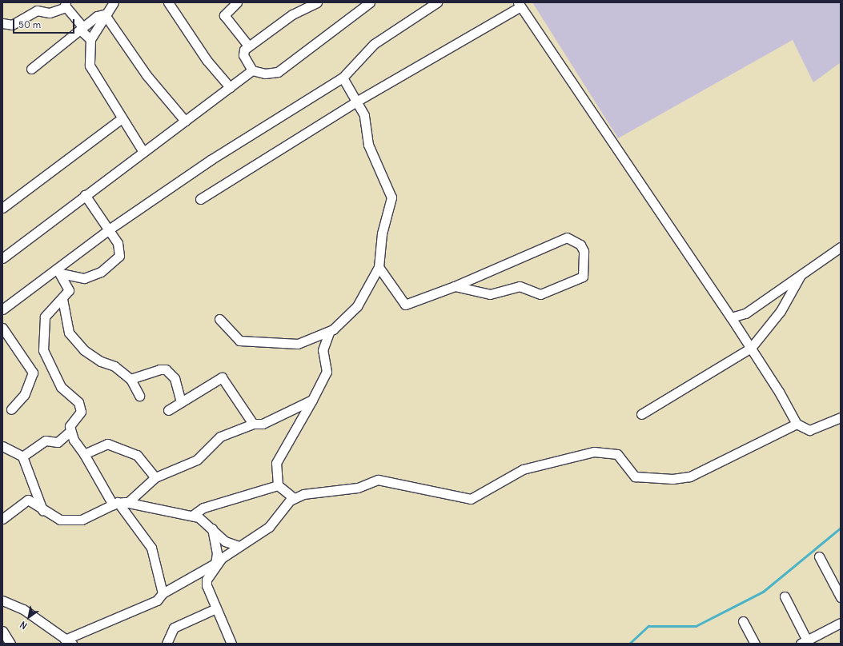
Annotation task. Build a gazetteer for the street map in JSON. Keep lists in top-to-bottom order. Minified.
{"scale_bar":"50 m","north":"bottom left"}
